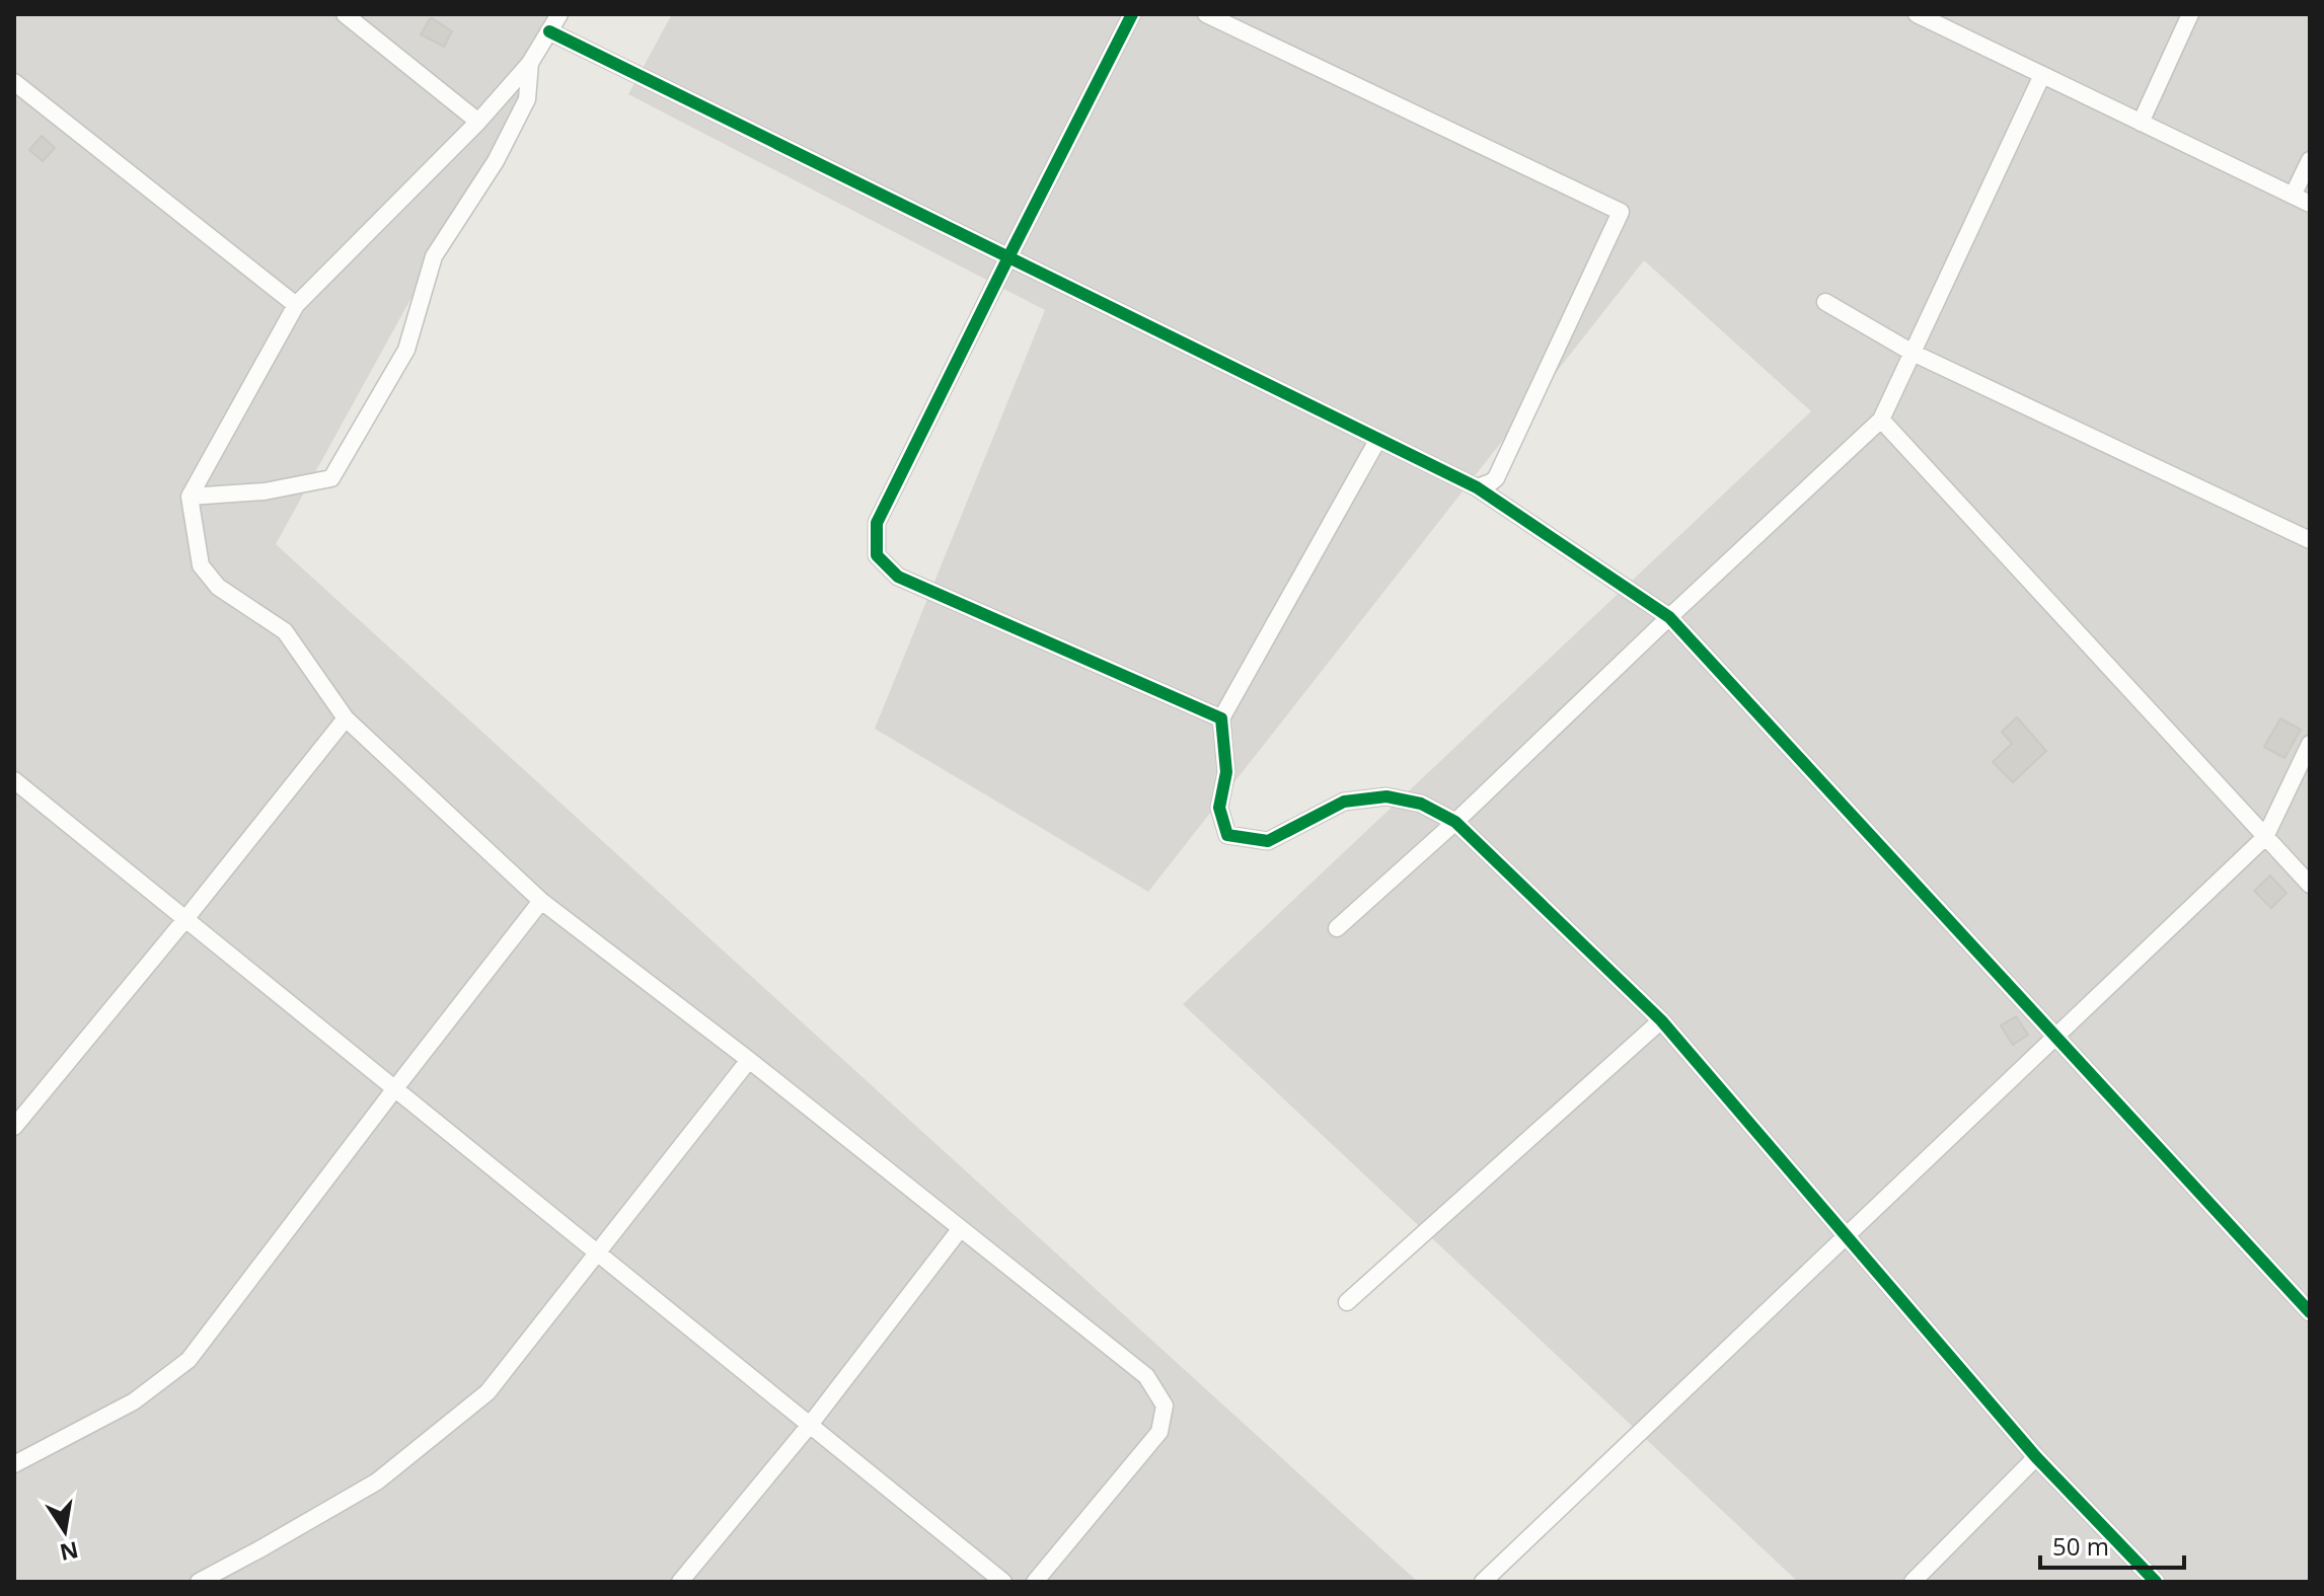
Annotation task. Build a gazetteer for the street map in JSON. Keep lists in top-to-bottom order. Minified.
{"scale_bar":"50 m","north":"bottom"}
